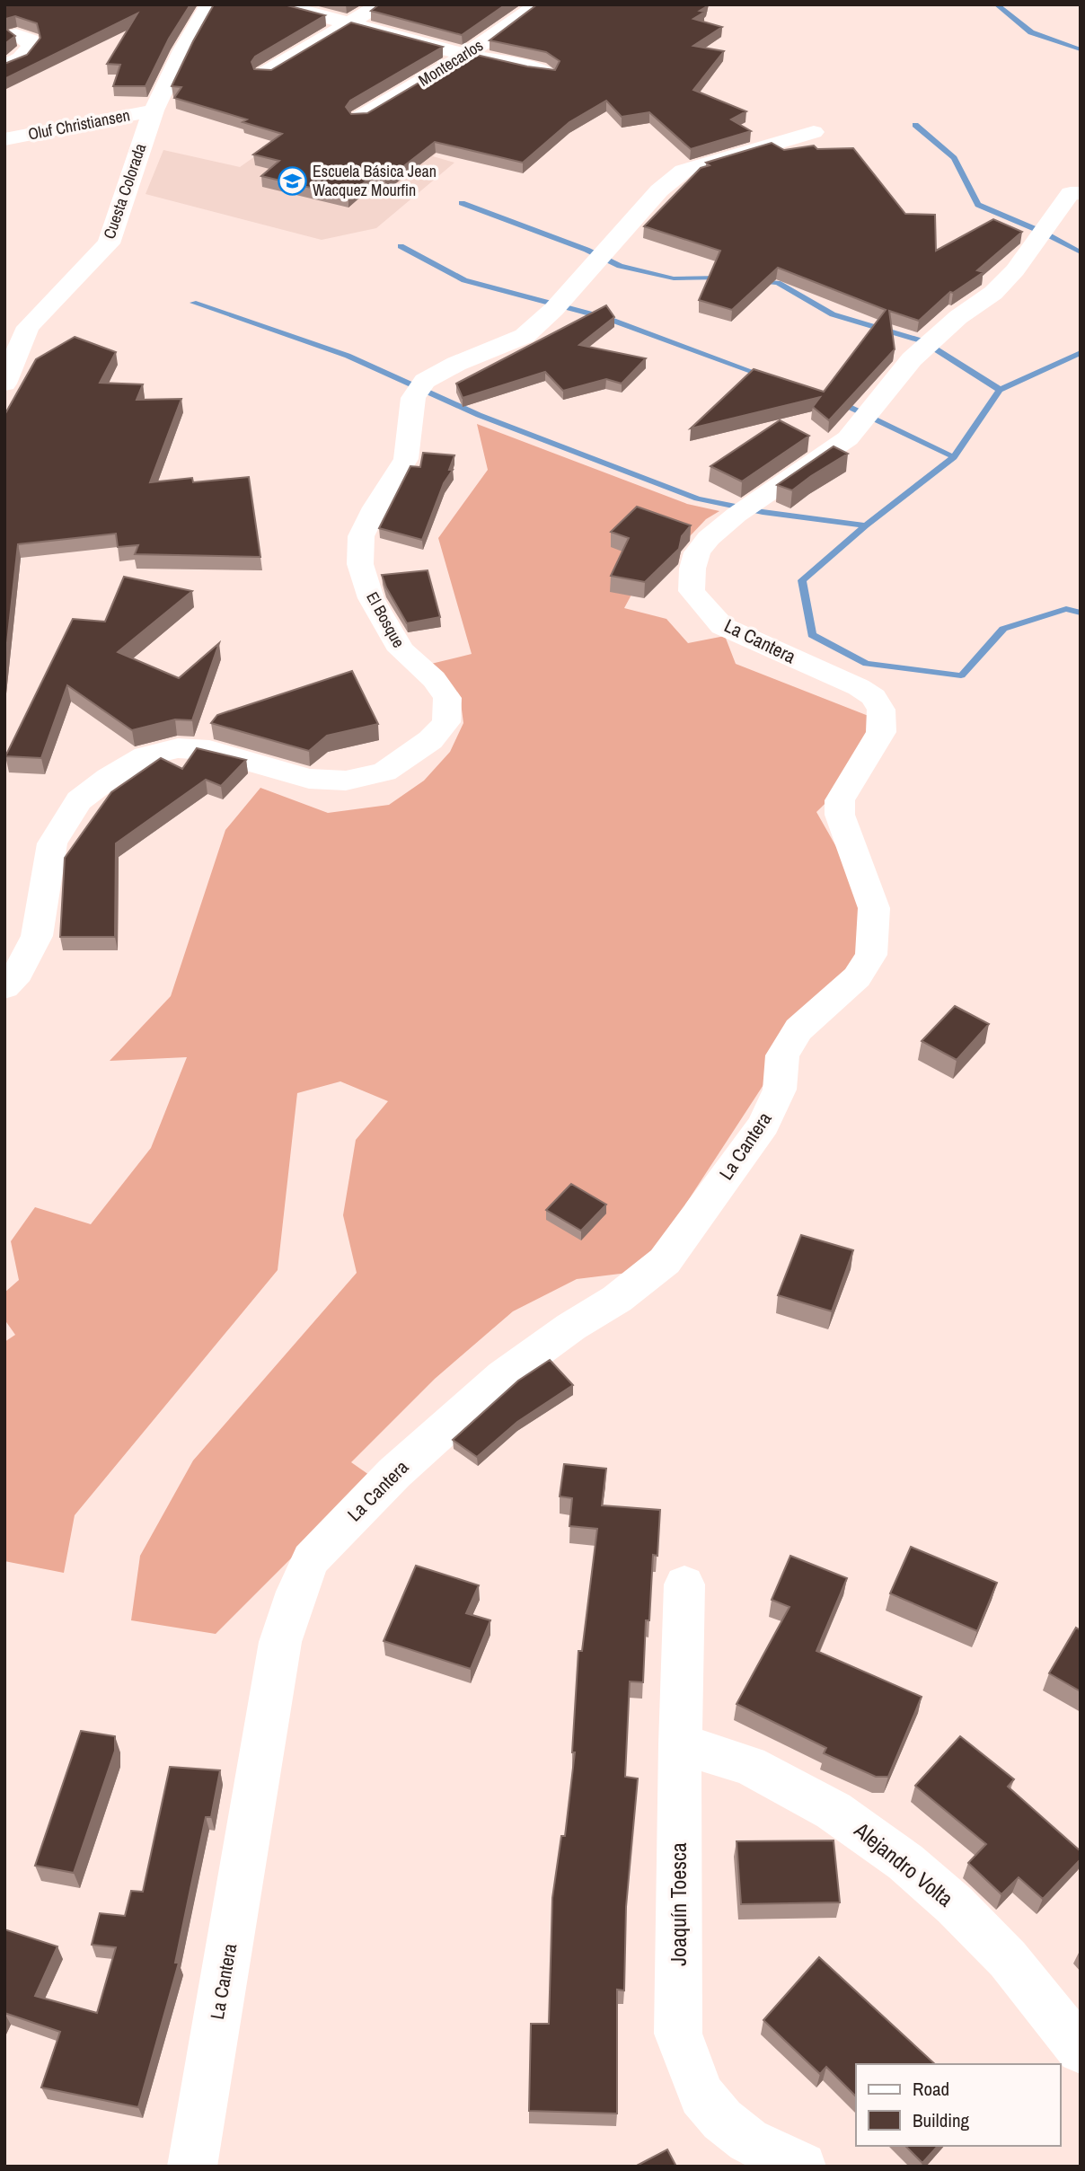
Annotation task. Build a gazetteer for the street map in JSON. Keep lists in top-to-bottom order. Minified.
{"streets":{"street":["Montecarlos","Oluf Christiansen","Cuesta Colorada","El Bosque","La Cantera","Alejandro Volta","Joaquín Toesca"]},"crossings":[["Oluf Christiansen","Cuesta Colorada"],["Alejandro Volta","Joaquín Toesca"]],"places":{"school or university":["Escuela Básica Jean Wacquez Mourfin"]},"legend":["Road","Building"]}
